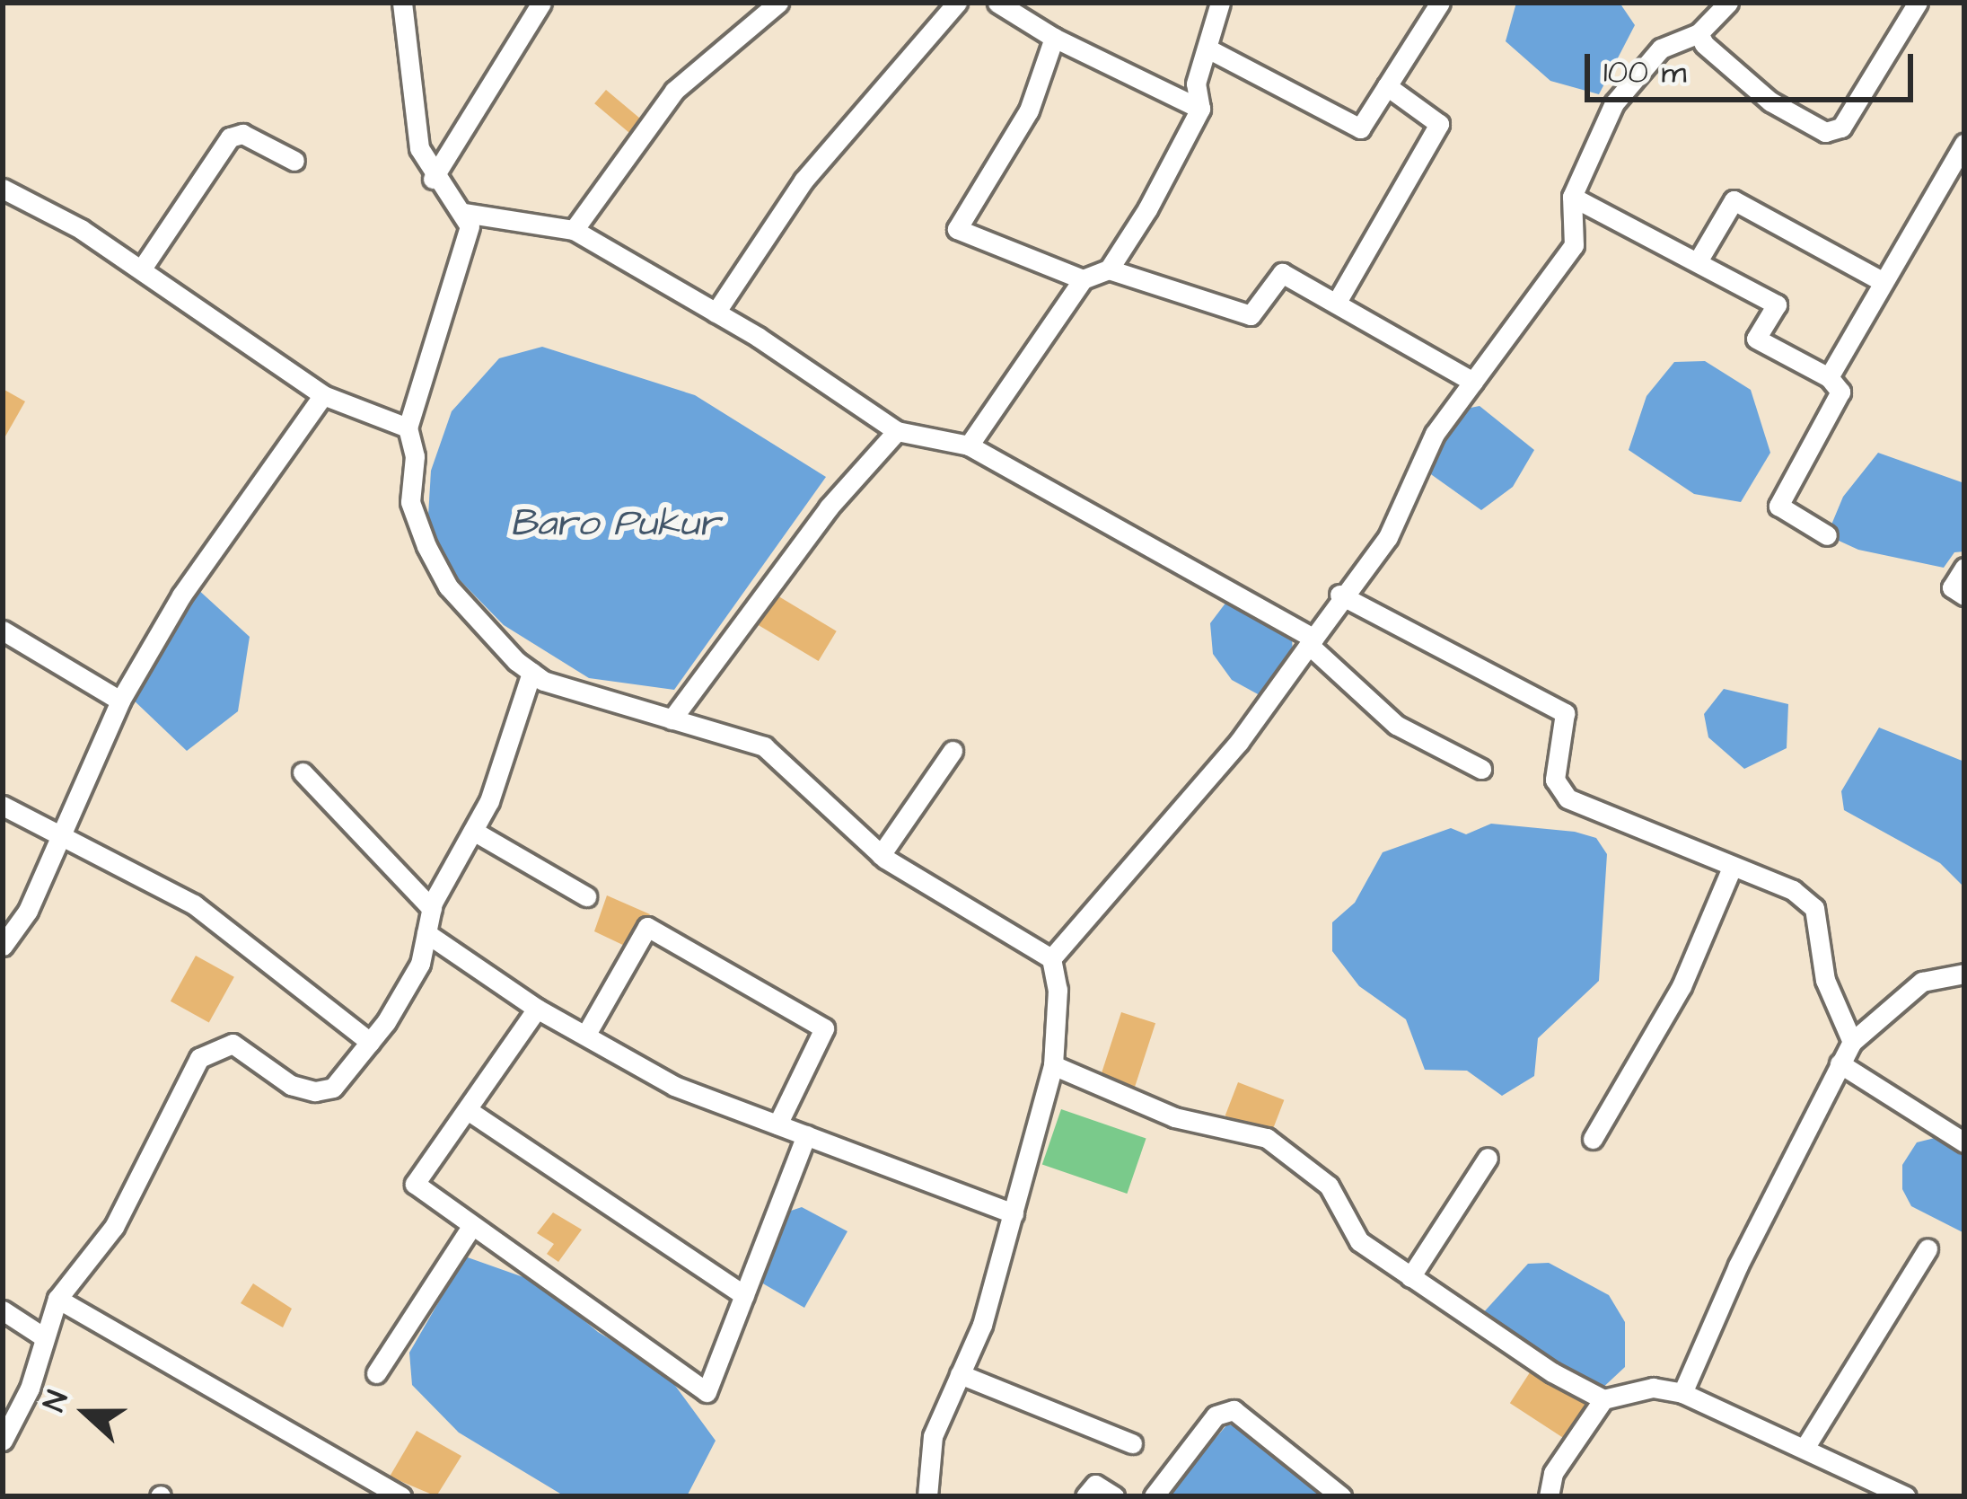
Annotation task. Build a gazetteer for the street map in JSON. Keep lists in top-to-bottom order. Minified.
{"water":["Baro Pukur"],"scale_bar":"100 m","north":"left"}
